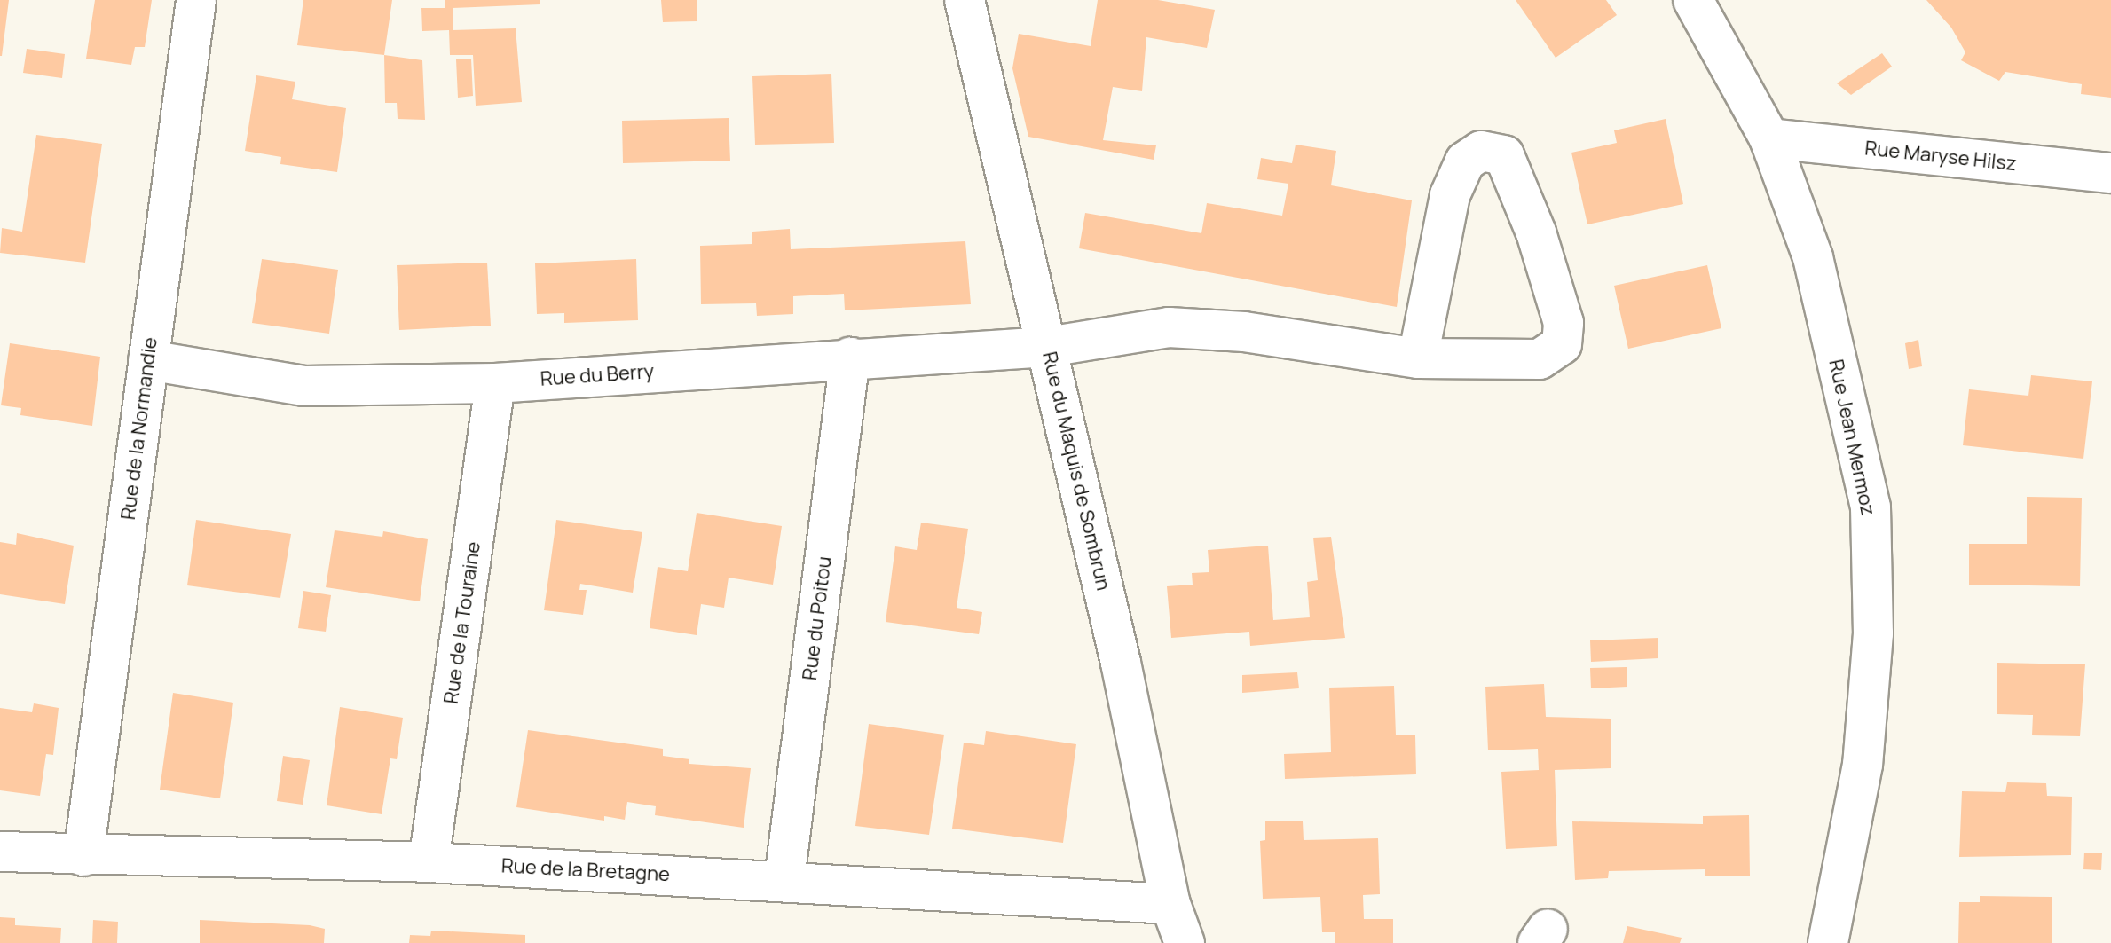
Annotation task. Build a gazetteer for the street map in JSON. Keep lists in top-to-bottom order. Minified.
{"streets":{"street":["Rue Maryse Hilsz","Rue du Berry","Rue de la Normandie","Rue Jean Mermoz","Rue du Maquis de Sombrun","Rue du Poitou","Rue de la Touraine","Rue de la Bretagne"]},"crossings":[["Rue Maryse Hilsz","Rue Jean Mermoz"],["Rue du Berry","Rue de la Normandie"],["Rue du Berry","Rue du Maquis de Sombrun"],["Rue du Berry","Rue du Poitou"],["Rue du Berry","Rue de la Touraine"],["Rue de la Normandie","Rue de la Bretagne"],["Rue du Maquis de Sombrun","Rue de la Bretagne"],["Rue du Poitou","Rue de la Bretagne"],["Rue de la Touraine","Rue de la Bretagne"]]}
